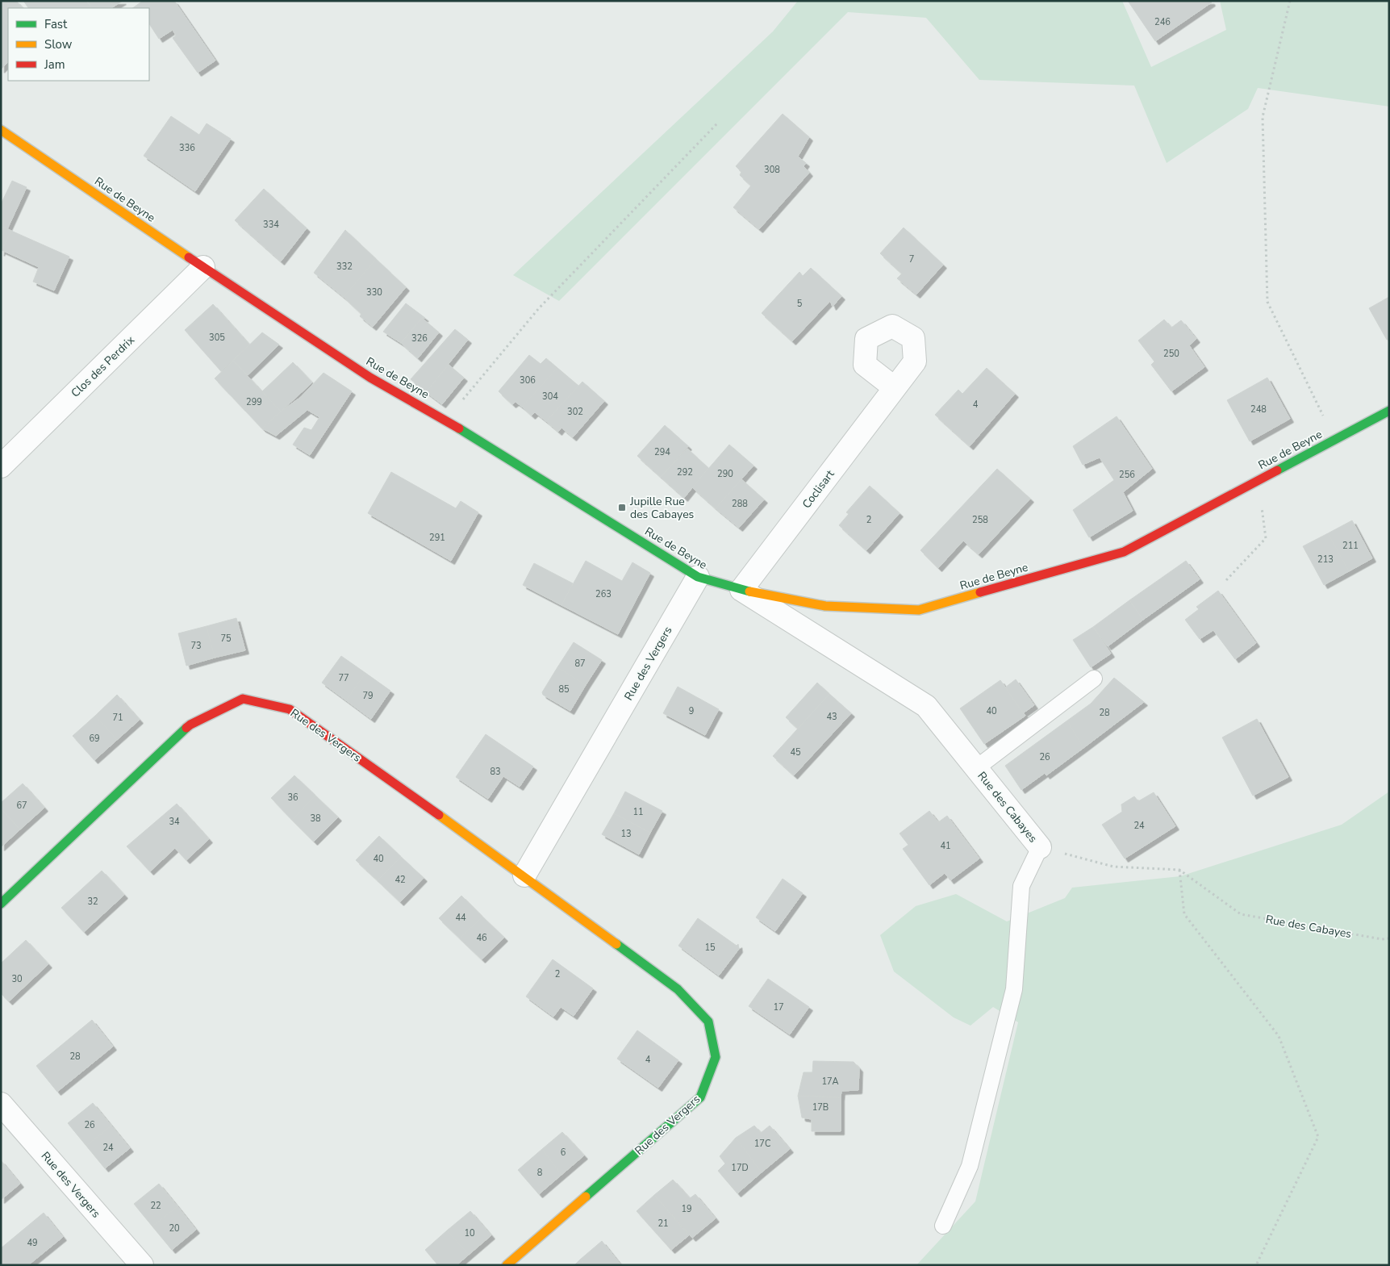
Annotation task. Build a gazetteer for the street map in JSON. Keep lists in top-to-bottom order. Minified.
{"streets":{"street":["Rue de Beyne","Clos des Perdrix","Coclisart","Rue des Vergers","Rue des Cabayes"]},"crossings":[["Rue de Beyne","Clos des Perdrix"],["Rue de Beyne","Coclisart"],["Rue de Beyne","Rue des Vergers"],["Rue de Beyne","Rue des Cabayes"],["Coclisart","Rue des Cabayes"]],"places":{"transit":["Jupille Rue des Cabayes"]},"house_numbers":["246","336","308","334","7","332","330","5","305","326","250","306","304","299","4","248","302","294","292","290","256","288","2","258","291","211","213","263","75","73","87","77","85","79","9","40","28","43","71","69","45","26","83","36","67","11","38","34","24","13","41","40","42","32","44","46","15","2","30","17","28","4","17A","17B","26","17C","24","6","17D","8","22","19","21","20","10","49"],"legend":["Fast","Slow","Jam"]}
